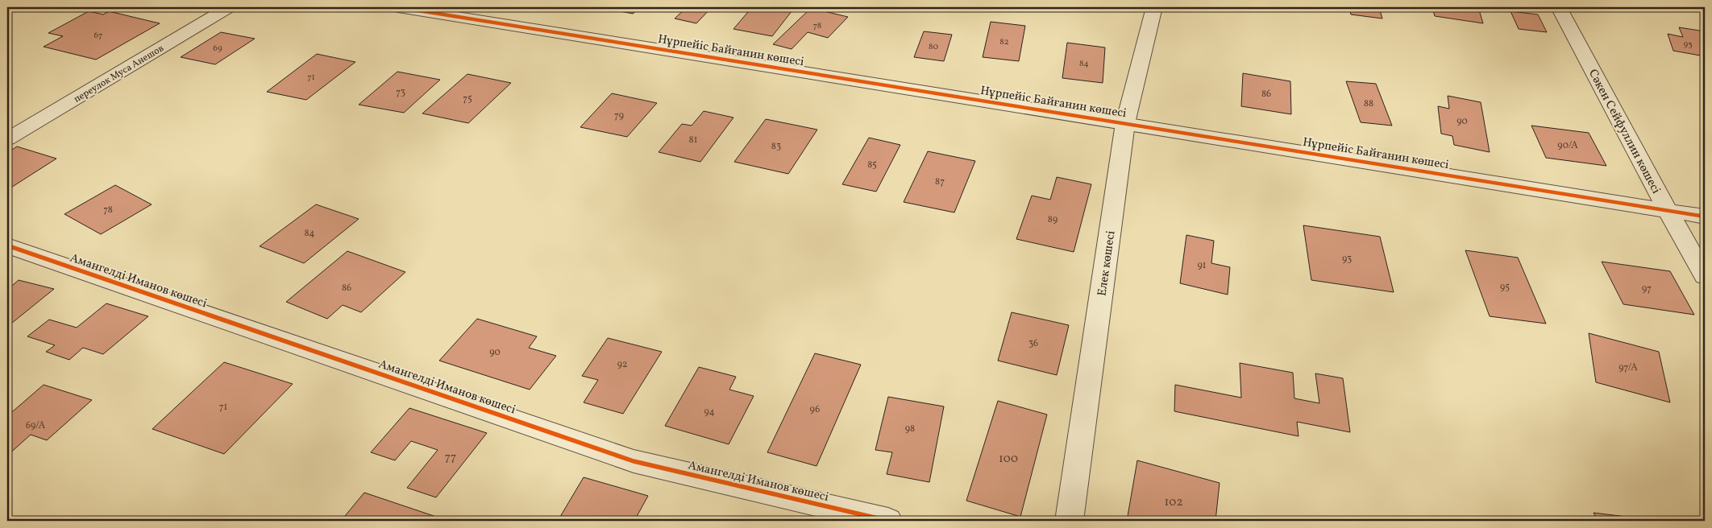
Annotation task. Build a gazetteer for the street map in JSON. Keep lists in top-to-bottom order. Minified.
{"streets":{"street":["Нұрпейіс Байғанин көшесі","переулок Муса Анешов","Сәкен Сейфуллин көшесі","Елек көшесі","Амангелді Иманов көшесі"]},"crossings":[["Нұрпейіс Байғанин көшесі","Сәкен Сейфуллин көшесі"],["Нұрпейіс Байғанин көшесі","Елек көшесі"]],"house_numbers":["78","67","82","93","80","69","84","71","73","86","75","88","79","90","81","90/А","83","85","87","78","89","84","93","91","95","86","97","36","90","92","97/А","71","96","94","69/А","98","77","100","102"]}
